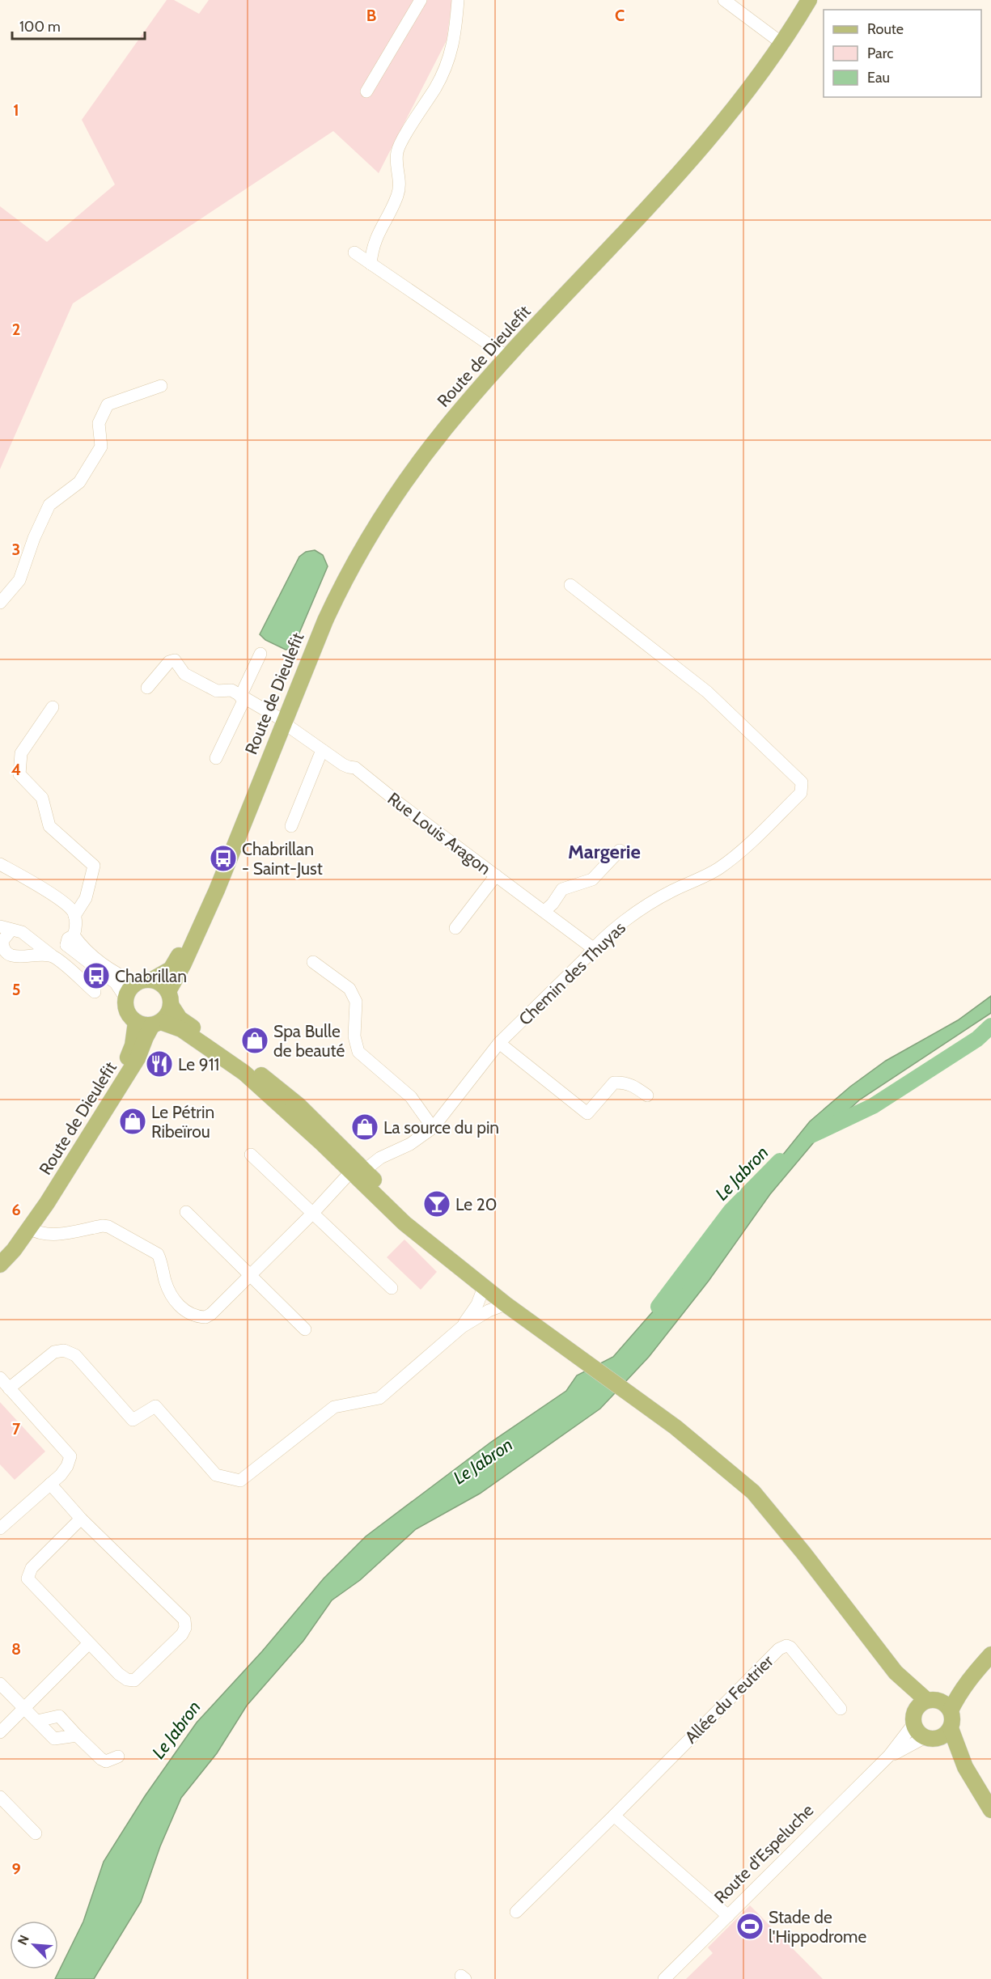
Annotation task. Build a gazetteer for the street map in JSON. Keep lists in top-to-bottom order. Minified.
{"streets":{"main road":["Route de Dieulefit"],"street":["Rue Louis Aragon","Chemin des Thuyas","Allée du Feutrier","Route d'Espeluche"]},"crossings":[["Route de Dieulefit","Rue Louis Aragon"],["Route de Dieulefit","Chemin des Thuyas"],["Rue Louis Aragon","Chemin des Thuyas"]],"districts":["Margerie"],"water":["Le Jabron"],"places":{"bus stop":["Chabrillan - Saint-Just","Chabrillan"],"shop":["Spa Bulle de beauté","Le Pétrin Ribeïrou","La source du pin"],"restaurant":["Le 911"],"bar":["Le 20"],"sports":["Stade de l'Hippodrome"]},"legend":["Route","Parc","Eau"],"scale_bar":"100 m","north":"top left","grid":{"columns":["B","C"],"rows":["1","2","3","4","5","6","7","8","9"]}}
